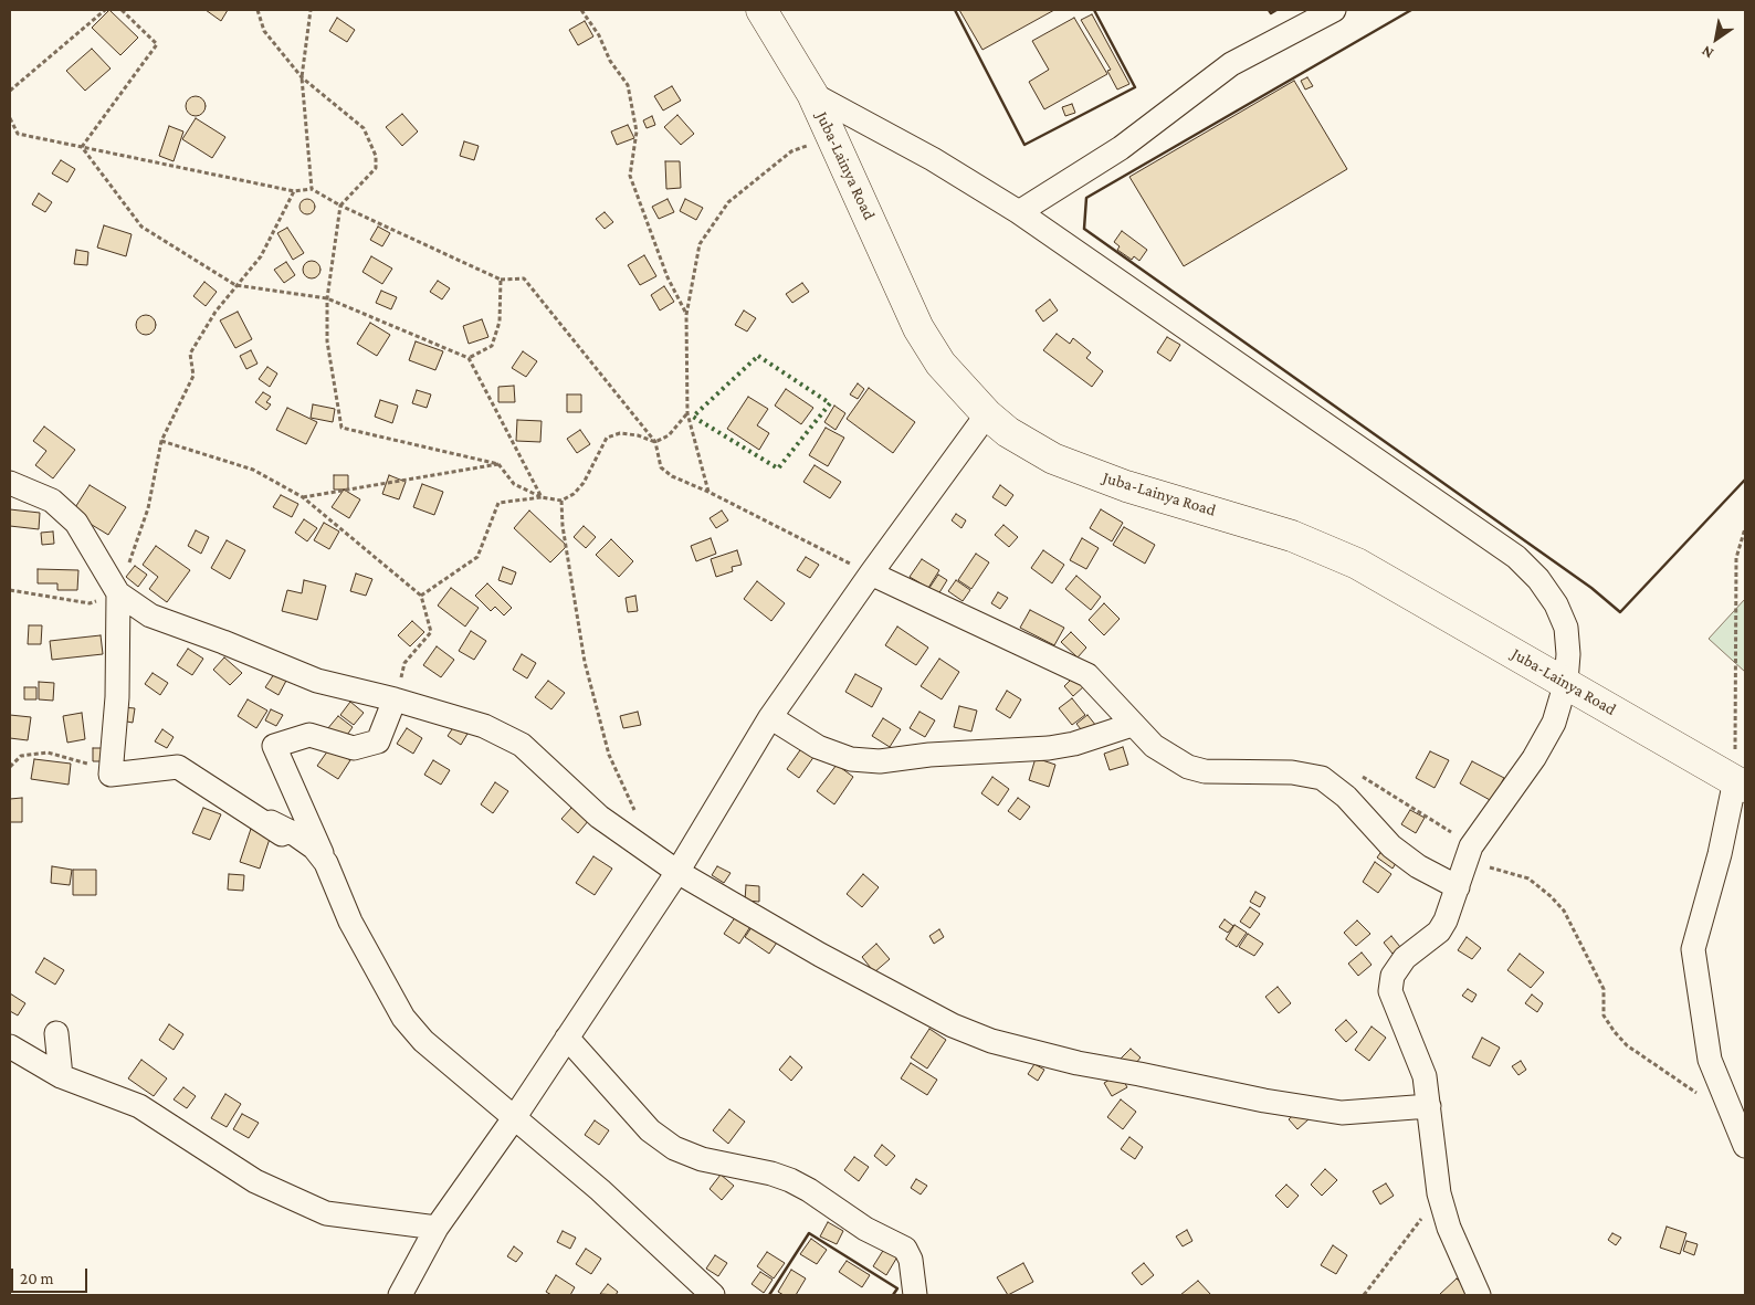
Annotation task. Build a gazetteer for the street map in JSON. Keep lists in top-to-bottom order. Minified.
{"streets":{"main road":["Juba-Lainya Road"]},"scale_bar":"20 m","north":"bottom left"}
